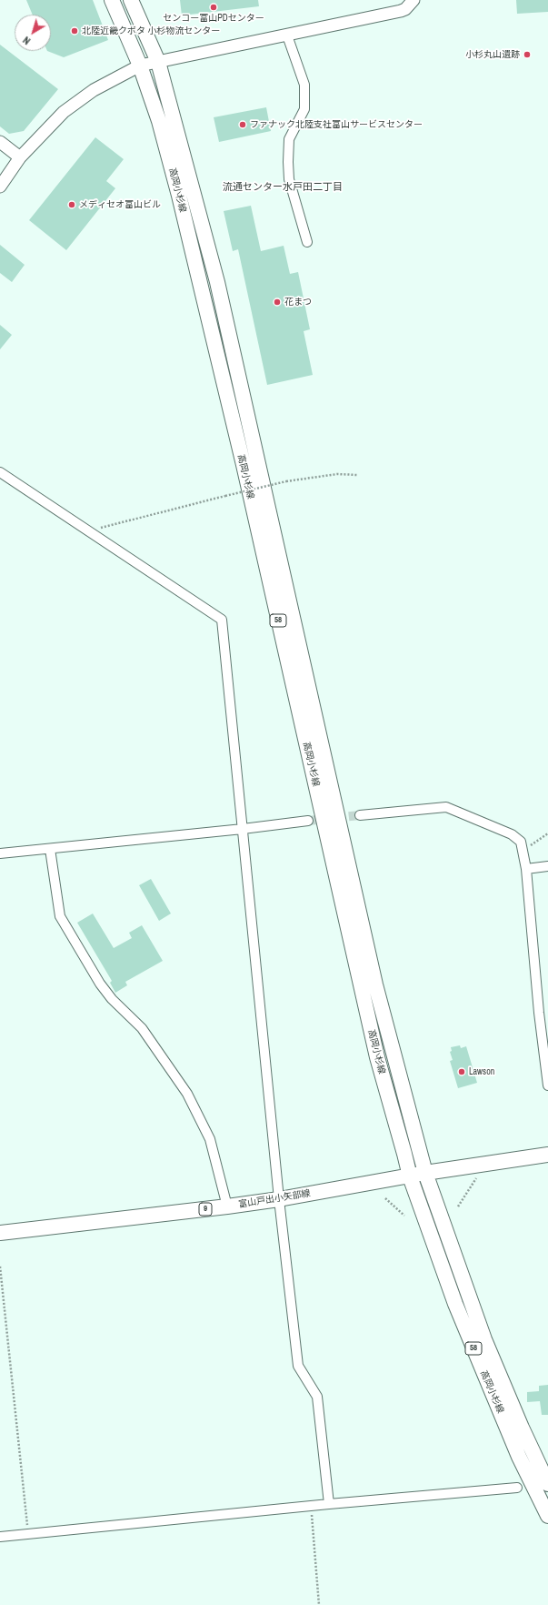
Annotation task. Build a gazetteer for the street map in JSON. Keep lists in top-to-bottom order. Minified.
{"streets":{"main road":["高岡小杉線","58","富山戸出小矢部線","9"]},"crossings":[["高岡小杉線","富山戸出小矢部線"]],"districts":["流通センター水戸田二丁目"],"places":["センコー富山PDセンター","北陸近畿クボタ 小杉物流センター","小杉丸山遺跡","ファナック北陸支社富山サービスセンター","メディセオ富山ビル","花まつ","Lawson"],"north":"bottom left"}
